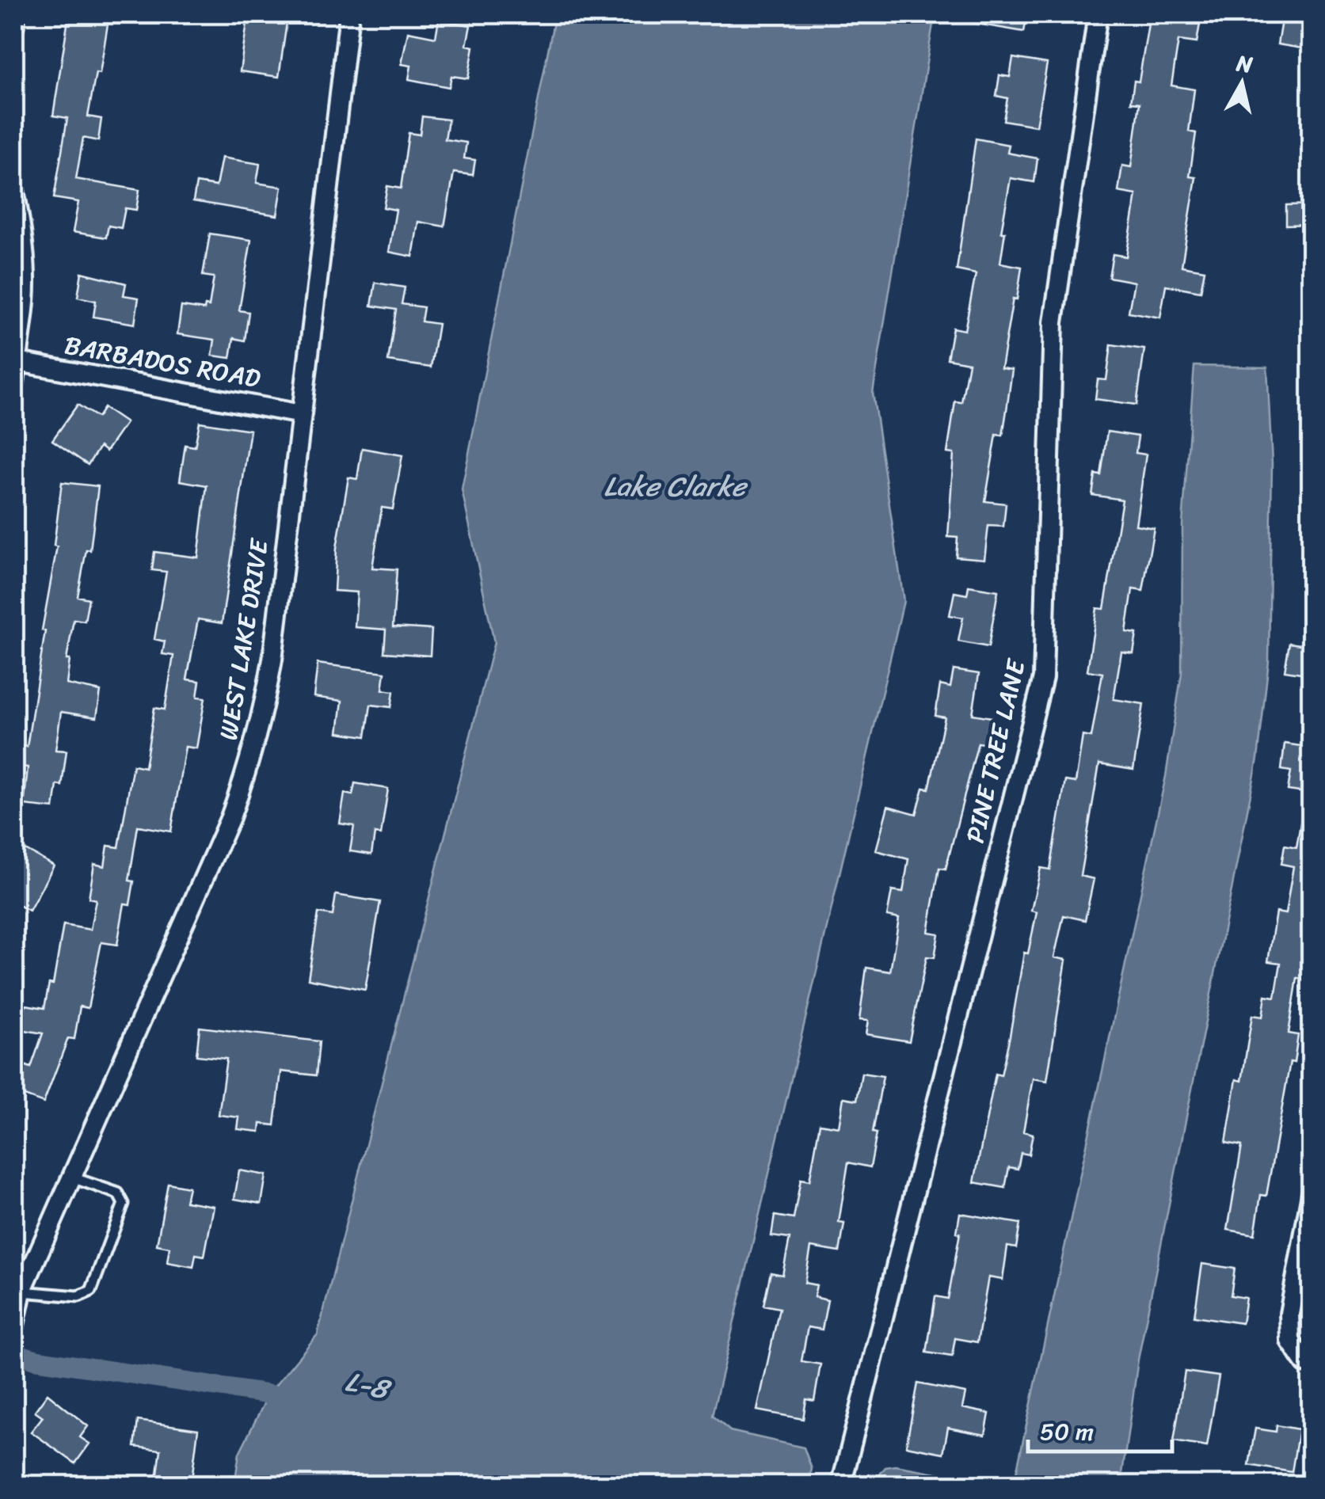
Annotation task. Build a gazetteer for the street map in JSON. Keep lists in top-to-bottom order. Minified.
{"streets":{"street":["BARBADOS ROAD","WEST LAKE DRIVE","PINE TREE LANE"]},"crossings":[["BARBADOS ROAD","WEST LAKE DRIVE"]],"water":["Lake Clarke","L-8"],"scale_bar":"50 m","north":"top"}
